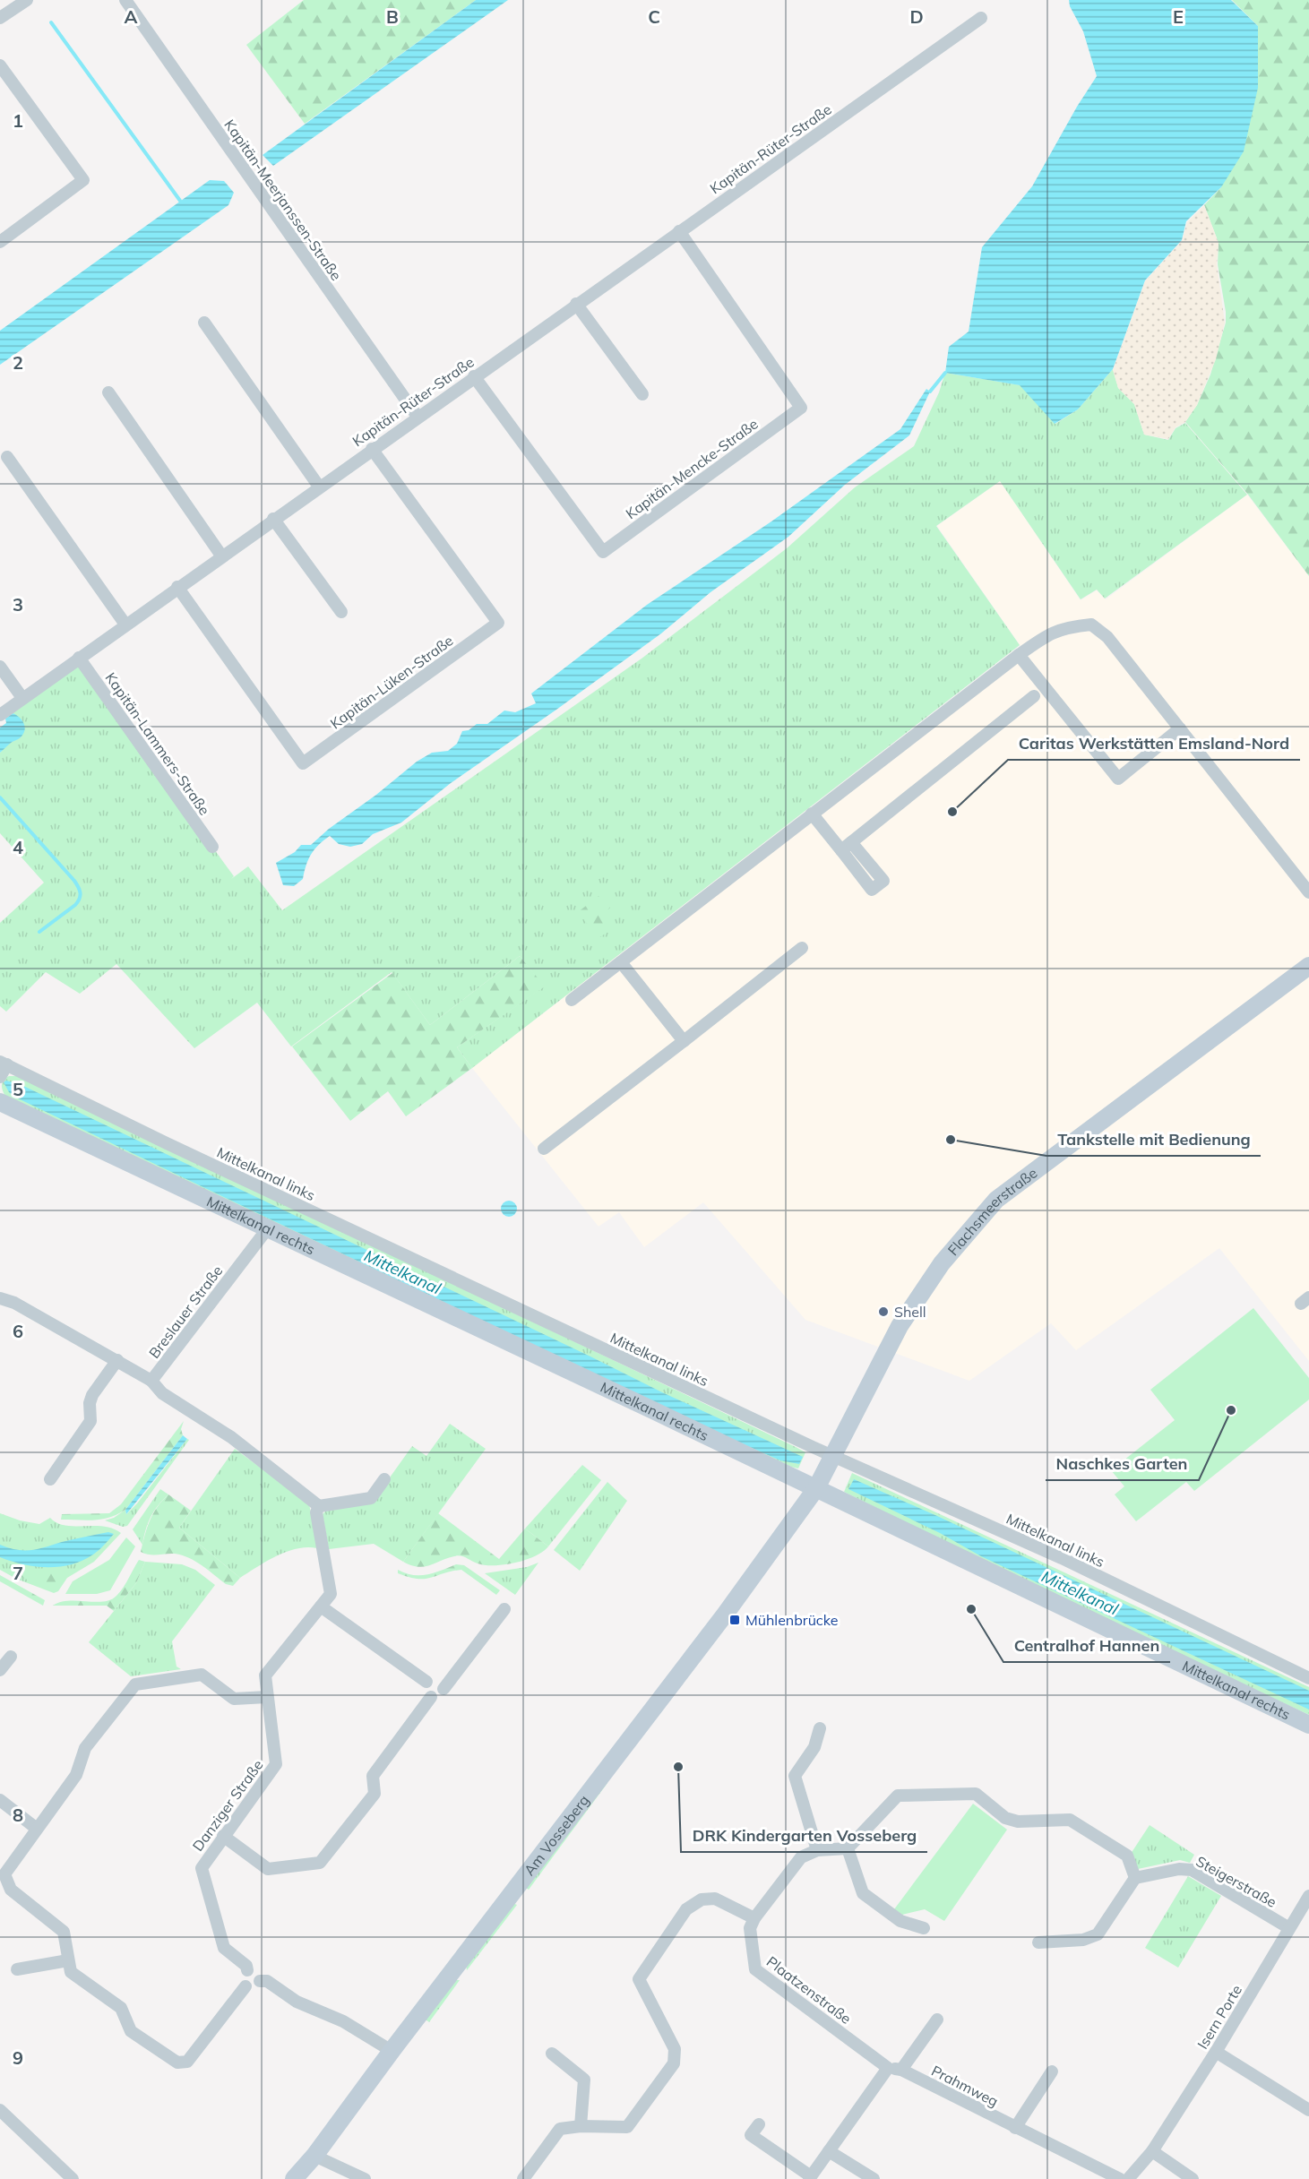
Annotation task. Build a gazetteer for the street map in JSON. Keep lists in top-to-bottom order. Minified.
{"streets":{"street":["Kapitän-Rüter-Straße","Kapitän-Meerjanssen-Straße","Kapitän-Mencke-Straße","Kapitän-Lüken-Straße","Kapitän-Lammers-Straße","Mittelkanal links","Flachsmeerstraße","Mittelkanal rechts","Breslauer Straße","Danziger Straße","Am Vosseberg","Steigerstraße","Plaatzenstraße","Isern Porte","Prahmweg"]},"crossings":[["Kapitän-Rüter-Straße","Kapitän-Meerjanssen-Straße"],["Kapitän-Rüter-Straße","Kapitän-Mencke-Straße"],["Kapitän-Rüter-Straße","Kapitän-Lüken-Straße"],["Kapitän-Rüter-Straße","Kapitän-Lammers-Straße"],["Mittelkanal links","Flachsmeerstraße"],["Mittelkanal links","Mittelkanal rechts"],["Mittelkanal links","Am Vosseberg"],["Flachsmeerstraße","Mittelkanal rechts"],["Flachsmeerstraße","Am Vosseberg"],["Mittelkanal rechts","Breslauer Straße"],["Mittelkanal rechts","Am Vosseberg"],["Steigerstraße","Isern Porte"],["Plaatzenstraße","Prahmweg"]],"water":["Mittelkanal"],"places":{"other":["Caritas Werkstätten Emsland-Nord","Tankstelle mit Bedienung","Shell","Naschkes Garten","Centralhof Hannen","DRK Kindergarten Vosseberg"],"transit":["Mühlenbrücke"]},"grid":{"columns":["A","B","C","D","E"],"rows":["1","2","3","4","5","6","7","8","9"]}}
